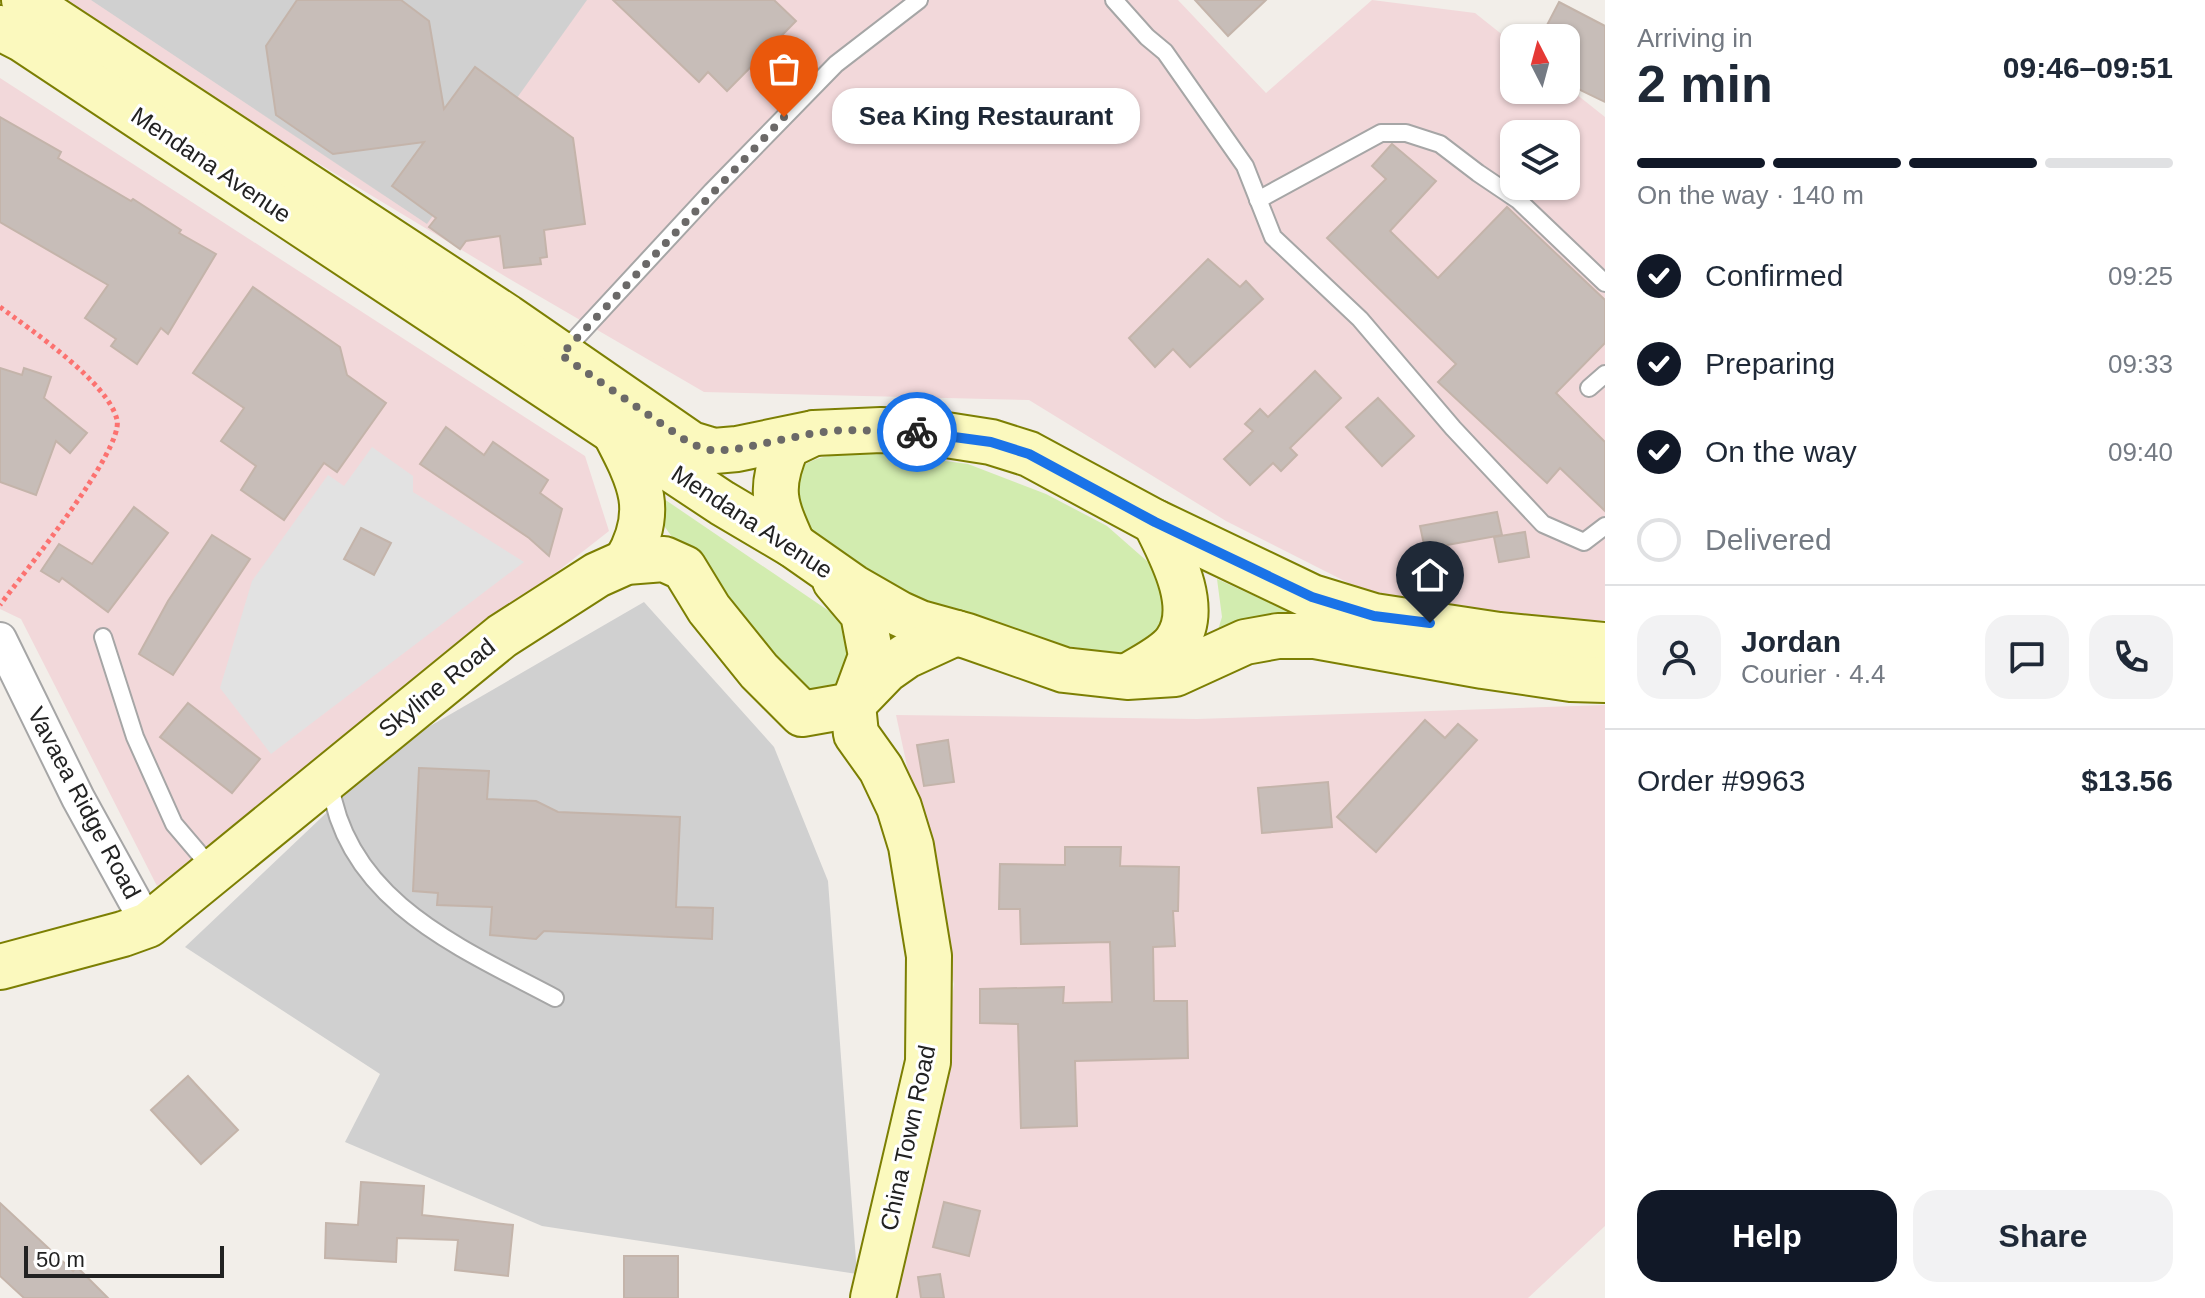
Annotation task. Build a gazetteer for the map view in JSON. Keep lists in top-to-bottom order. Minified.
{"streets":{"main road":["Mendana Avenue","Skyline Road","China Town Road"],"street":["Vavaea Ridge Road"]},"crossings":[["Skyline Road","Vavaea Ridge Road"],["Skyline Road","China Town Road"]],"places":["Sea King Restaurant"],"scale_bar":"50 m","north":"top","page":{"heading":["2 min","Arriving in","09:46–09:51"],"panel":["Jordan","Courier · 4.4","Order #9963","$13.56"],"bubble":"Sea King Restaurant","bar":"On the way · 140 m","list":[["Confirmed","09:25"],["Preparing","09:33"],["On the way","09:40"],"Delivered"],"buttons":["Help","Share"],"scale":"50 m"}}
